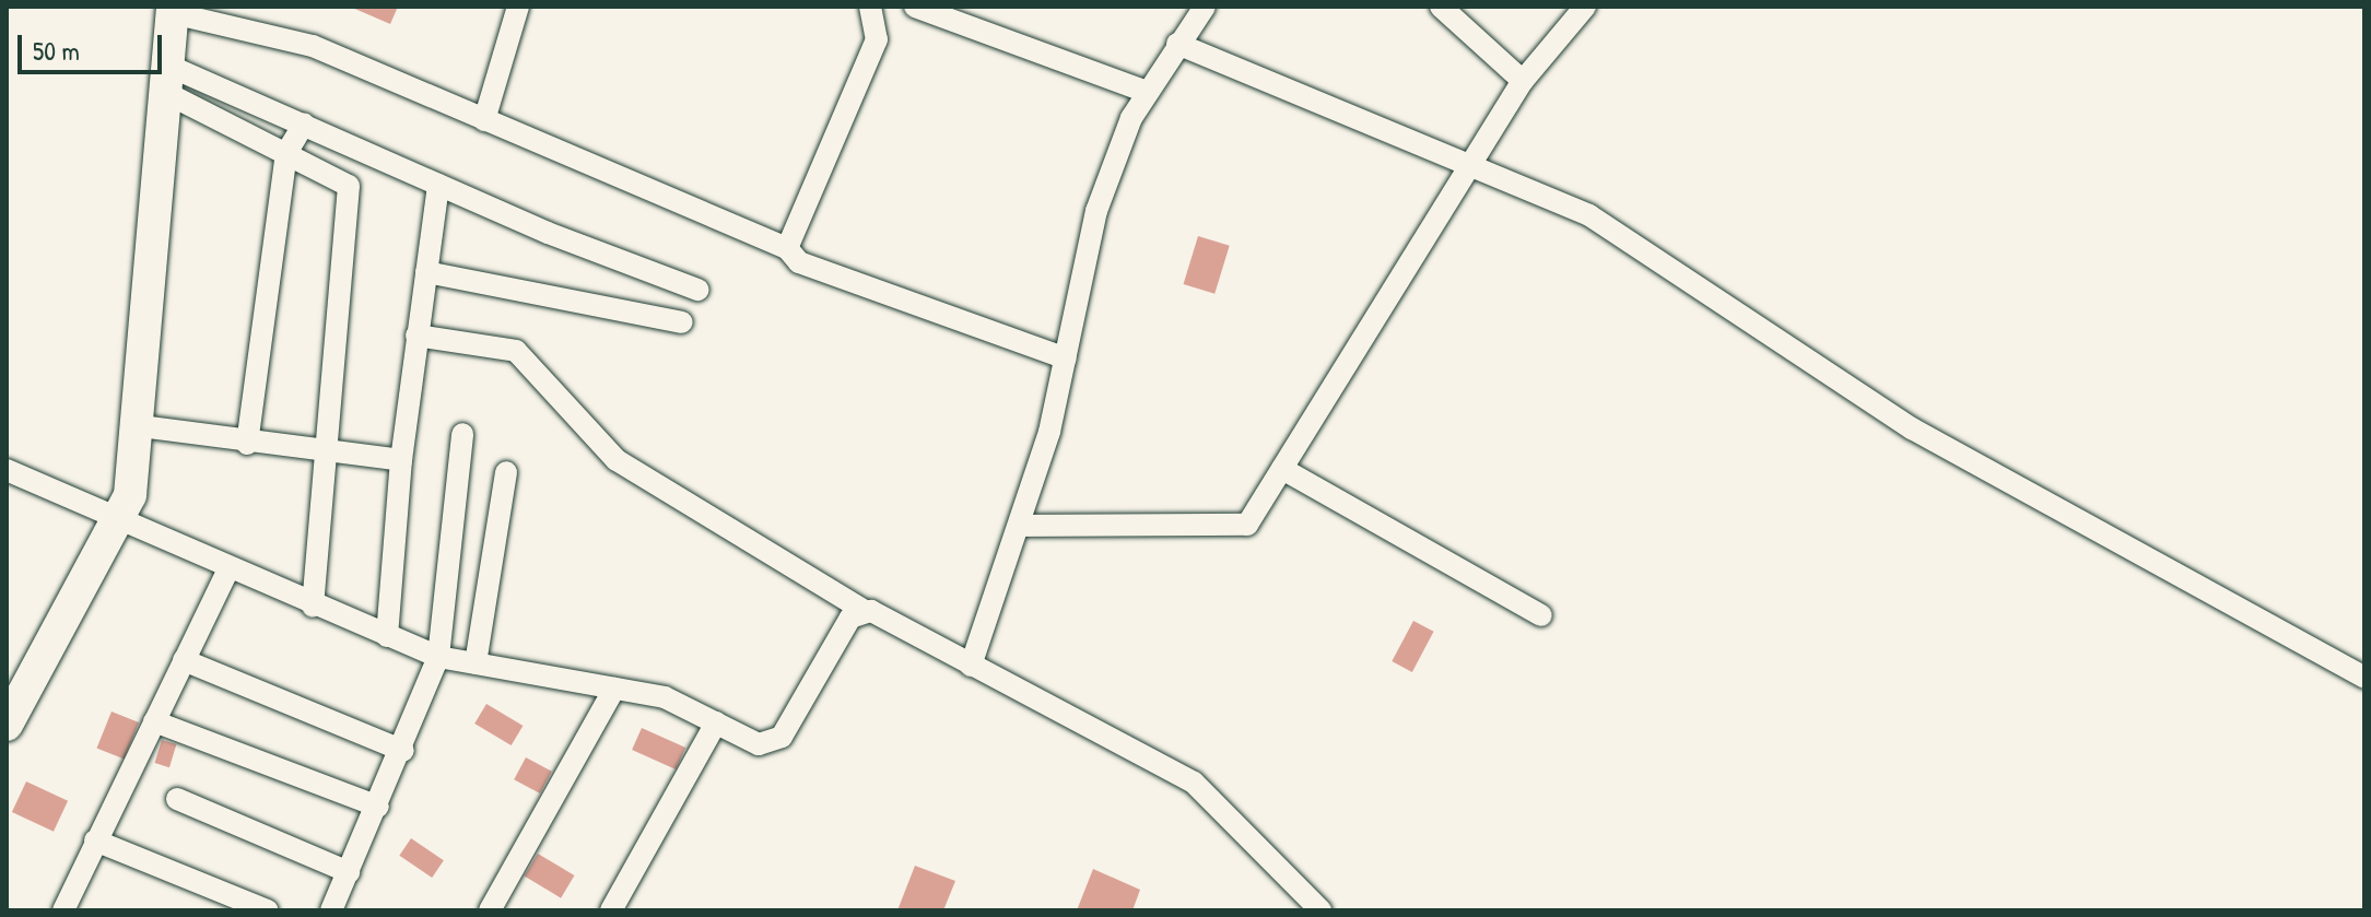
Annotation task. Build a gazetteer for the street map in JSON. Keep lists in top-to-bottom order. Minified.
{"scale_bar":"50 m"}
